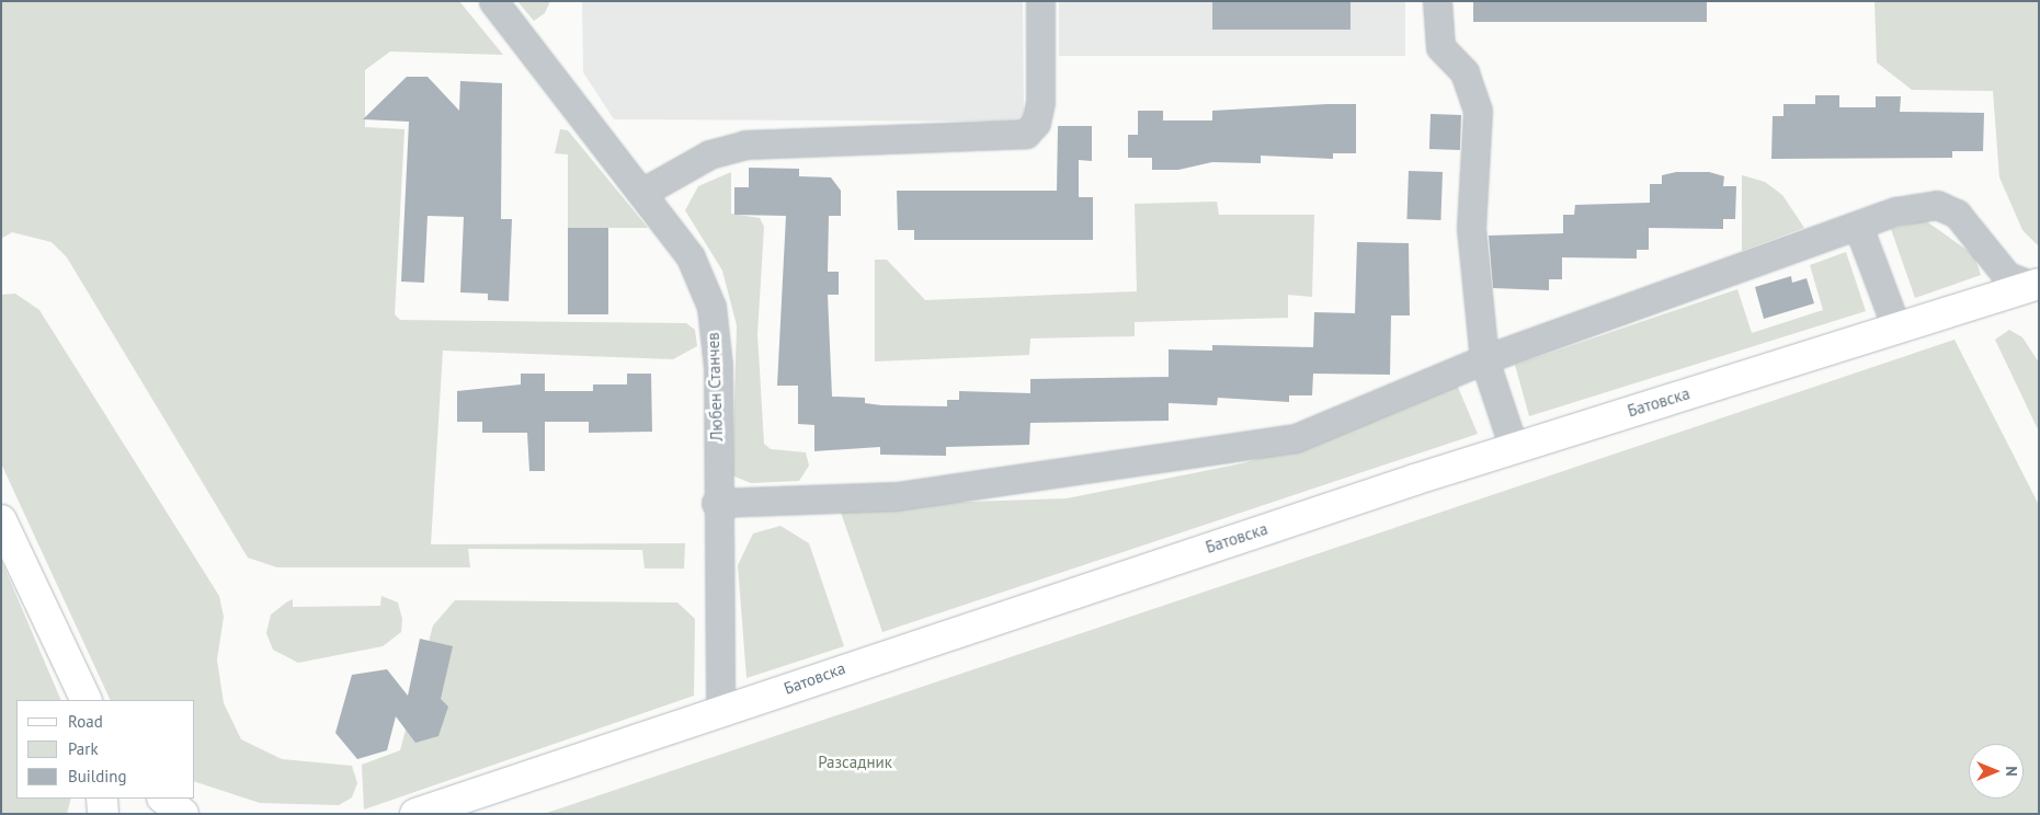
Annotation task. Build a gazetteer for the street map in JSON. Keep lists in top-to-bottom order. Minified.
{"streets":{"street":["Любен Станчев","Батовска"]},"crossings":[["Любен Станчев","Батовска"]],"parks":["Разсадник"],"legend":["Road","Park","Building"],"north":"right"}
